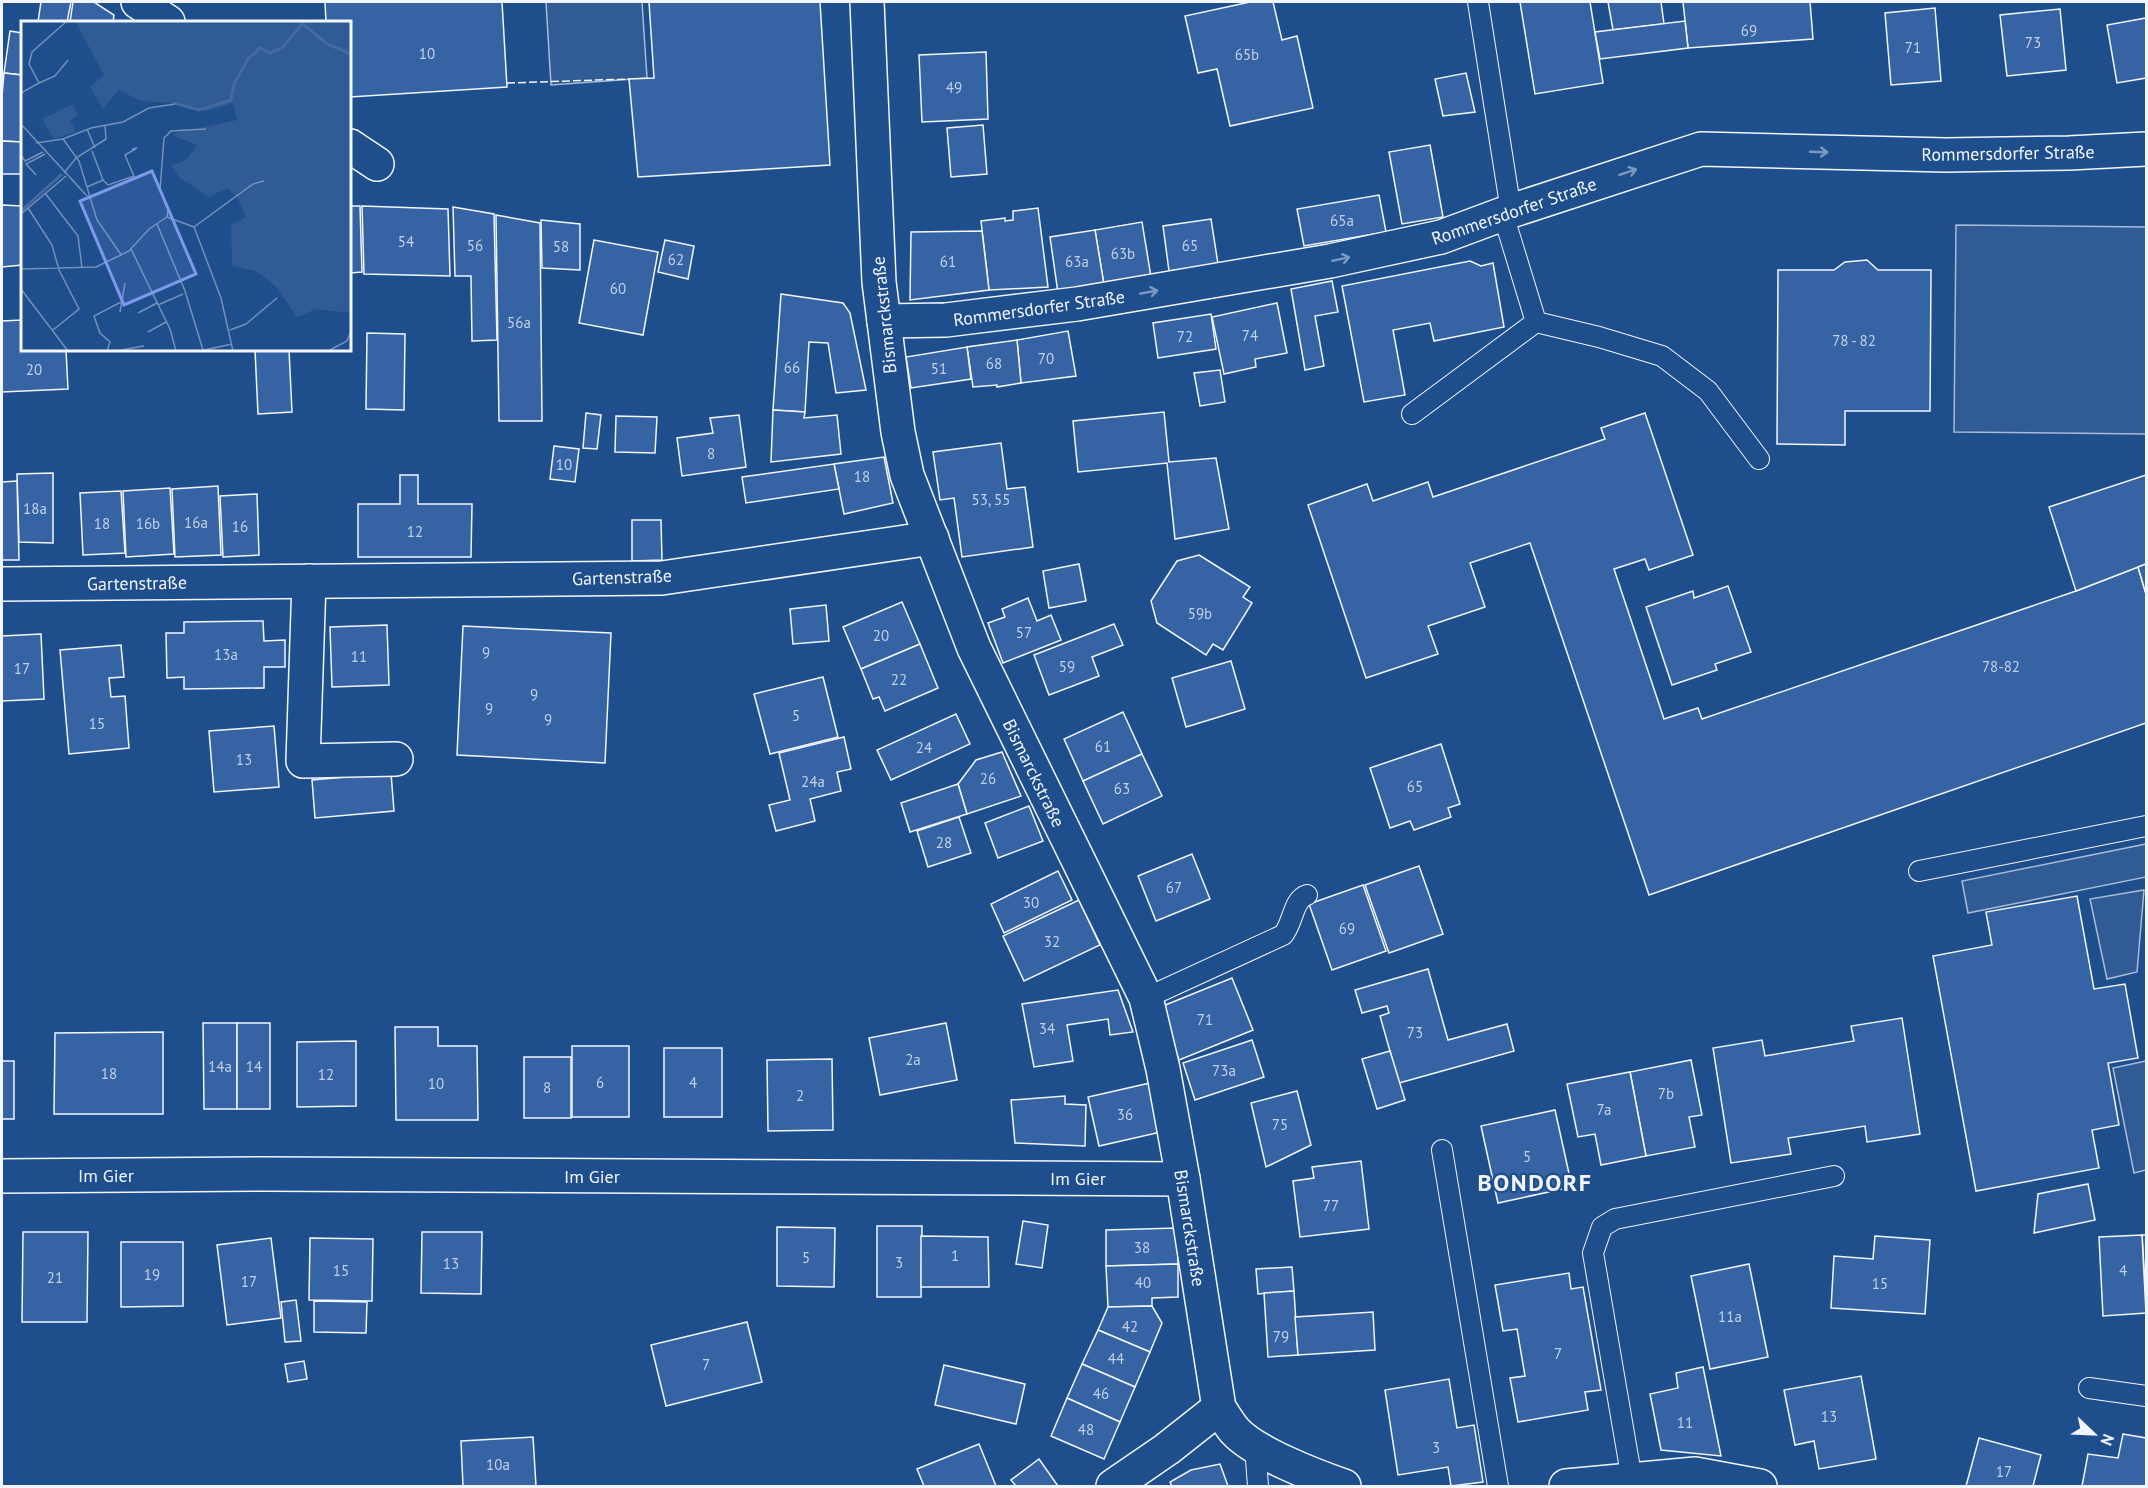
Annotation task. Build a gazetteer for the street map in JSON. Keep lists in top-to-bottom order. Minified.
{"streets":{"street":["Rommersdorfer Straße","Bismarckstraße","Gartenstraße","Im Gier"]},"crossings":[["Rommersdorfer Straße","Bismarckstraße"],["Bismarckstraße","Gartenstraße"],["Bismarckstraße","Im Gier"]],"one_way":["Rommersdorfer Straße"],"districts":["BONDORF"],"house_numbers":["69","73","71","10","65b","49","65a","54","56","65","58","63b","62","61","63a","60","56a","74","72","78 - 82","70","68","66","51","20","8","10","18","53, 55","18a","16a","18","16b","16","12","59b","57","20","9","13a","11","59","78-82","17","22","9","9","5","9","15","61","24","13","26","24a","65","63","28","67","30","69","32","71","34","73","2a","14a","14","73a","18","12","6","4","10","8","7b","2","7a","36","75","5","77","38","1","5","3","13","15","4","19","21","17","40","15","11a","42","79","7","44","7","46","13","11","48","3","10a","17"],"north":"bottom right"}
